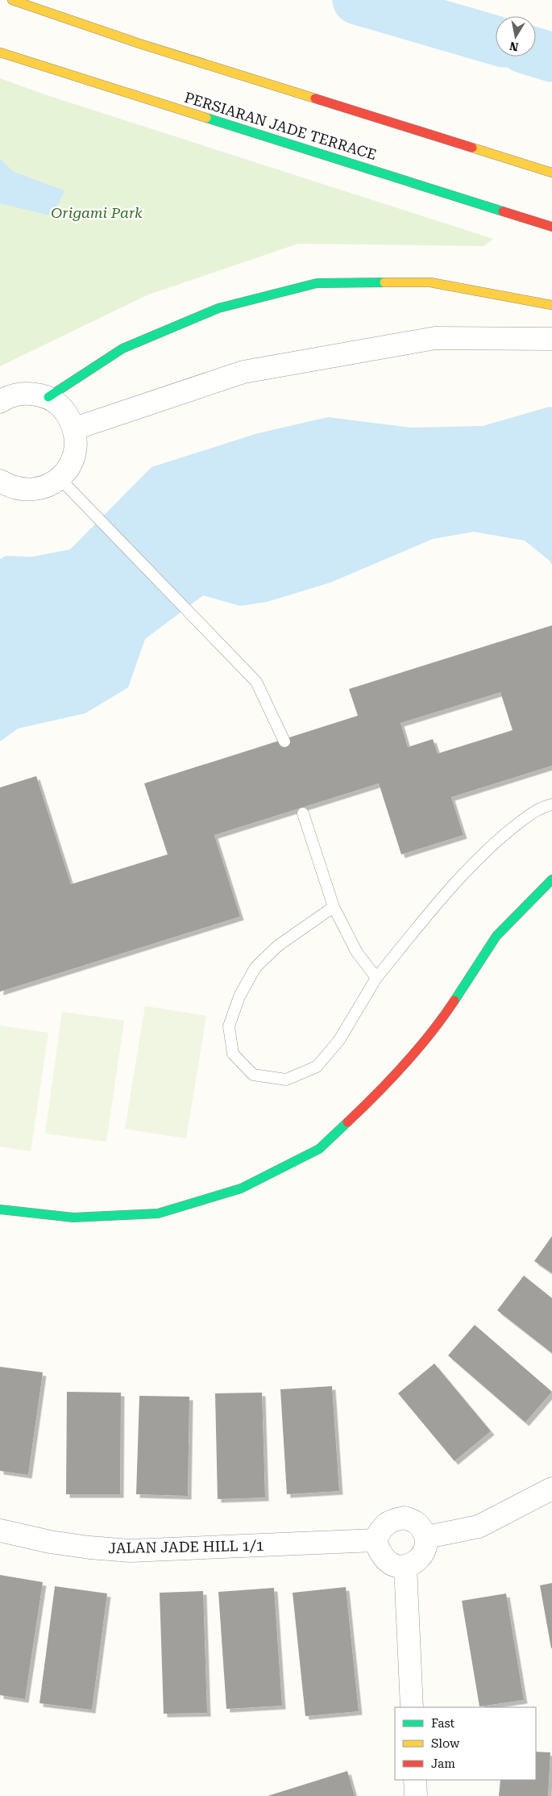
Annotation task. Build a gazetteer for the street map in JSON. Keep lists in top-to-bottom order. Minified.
{"streets":{"street":["PERSIARAN JADE TERRACE","JALAN JADE HILL 1/1"]},"parks":["Origami Park"],"legend":["Fast","Slow","Jam"],"north":"bottom"}
